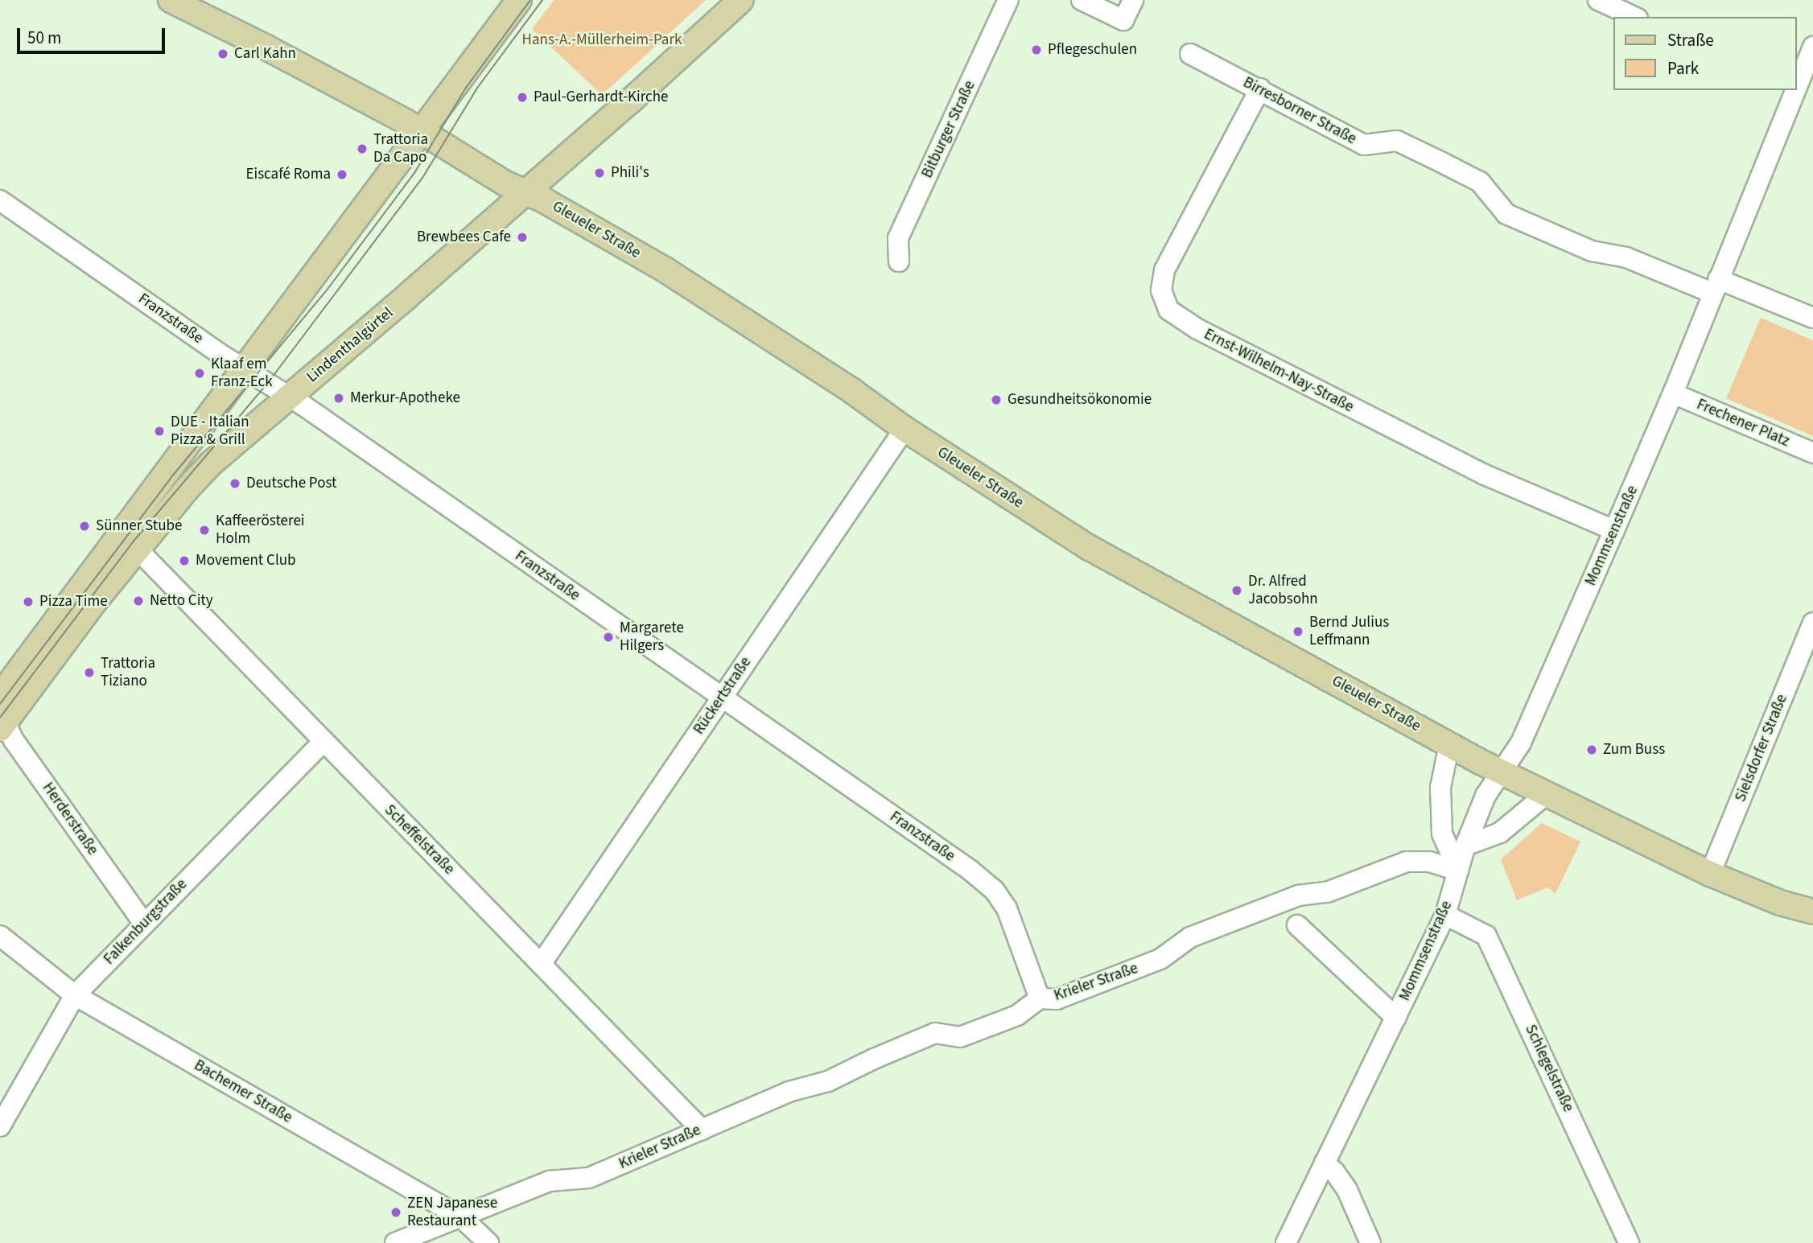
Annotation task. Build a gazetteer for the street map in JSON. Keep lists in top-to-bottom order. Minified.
{"streets":{"main road":["Gleueler Straße","Lindenthalgürtel"],"street":["Birresborner Straße","Bitburger Straße","Franzstraße","Ernst-Wilhelm-Nay-Straße","Frechener Platz","Mommsenstraße","Rückertstraße","Sielsdorfer Straße","Herderstraße","Scheffelstraße","Falkenburgstraße","Krieler Straße","Schlegelstraße","Bachemer Straße"]},"crossings":[["Birresborner Straße","Ernst-Wilhelm-Nay-Straße"],["Birresborner Straße","Mommsenstraße"],["Gleueler Straße","Lindenthalgürtel"],["Gleueler Straße","Mommsenstraße"],["Gleueler Straße","Rückertstraße"],["Gleueler Straße","Sielsdorfer Straße"],["Franzstraße","Lindenthalgürtel"],["Franzstraße","Rückertstraße"],["Franzstraße","Krieler Straße"],["Lindenthalgürtel","Herderstraße"],["Lindenthalgürtel","Scheffelstraße"],["Ernst-Wilhelm-Nay-Straße","Mommsenstraße"],["Frechener Platz","Mommsenstraße"],["Mommsenstraße","Krieler Straße"],["Mommsenstraße","Schlegelstraße"],["Rückertstraße","Scheffelstraße"],["Herderstraße","Falkenburgstraße"],["Scheffelstraße","Falkenburgstraße"],["Scheffelstraße","Krieler Straße"],["Falkenburgstraße","Bachemer Straße"],["Krieler Straße","Bachemer Straße"]],"parks":["Hans-A.-Müllerheim-Park"],"places":["Pflegeschulen","Carl Kahn","Paul-Gerhardt-Kirche","Trattoria Da Capo","Phili's","Eiscafé Roma","Brewbees Cafe","Klaaf em Franz-Eck","Merkur-Apotheke","Gesundheitsökonomie","DUE - Italian Pizza & Grill","Deutsche Post","Sünner Stube","Kaffeerösterei Holm","Movement Club","Dr. Alfred Jacobsohn","Netto City","Pizza Time","Bernd Julius Leffmann","Margarete Hilgers","Trattoria Tiziano","Zum Buss","ZEN Japanese Restaurant"],"legend":["Straße","Park"],"scale_bar":"50 m"}
